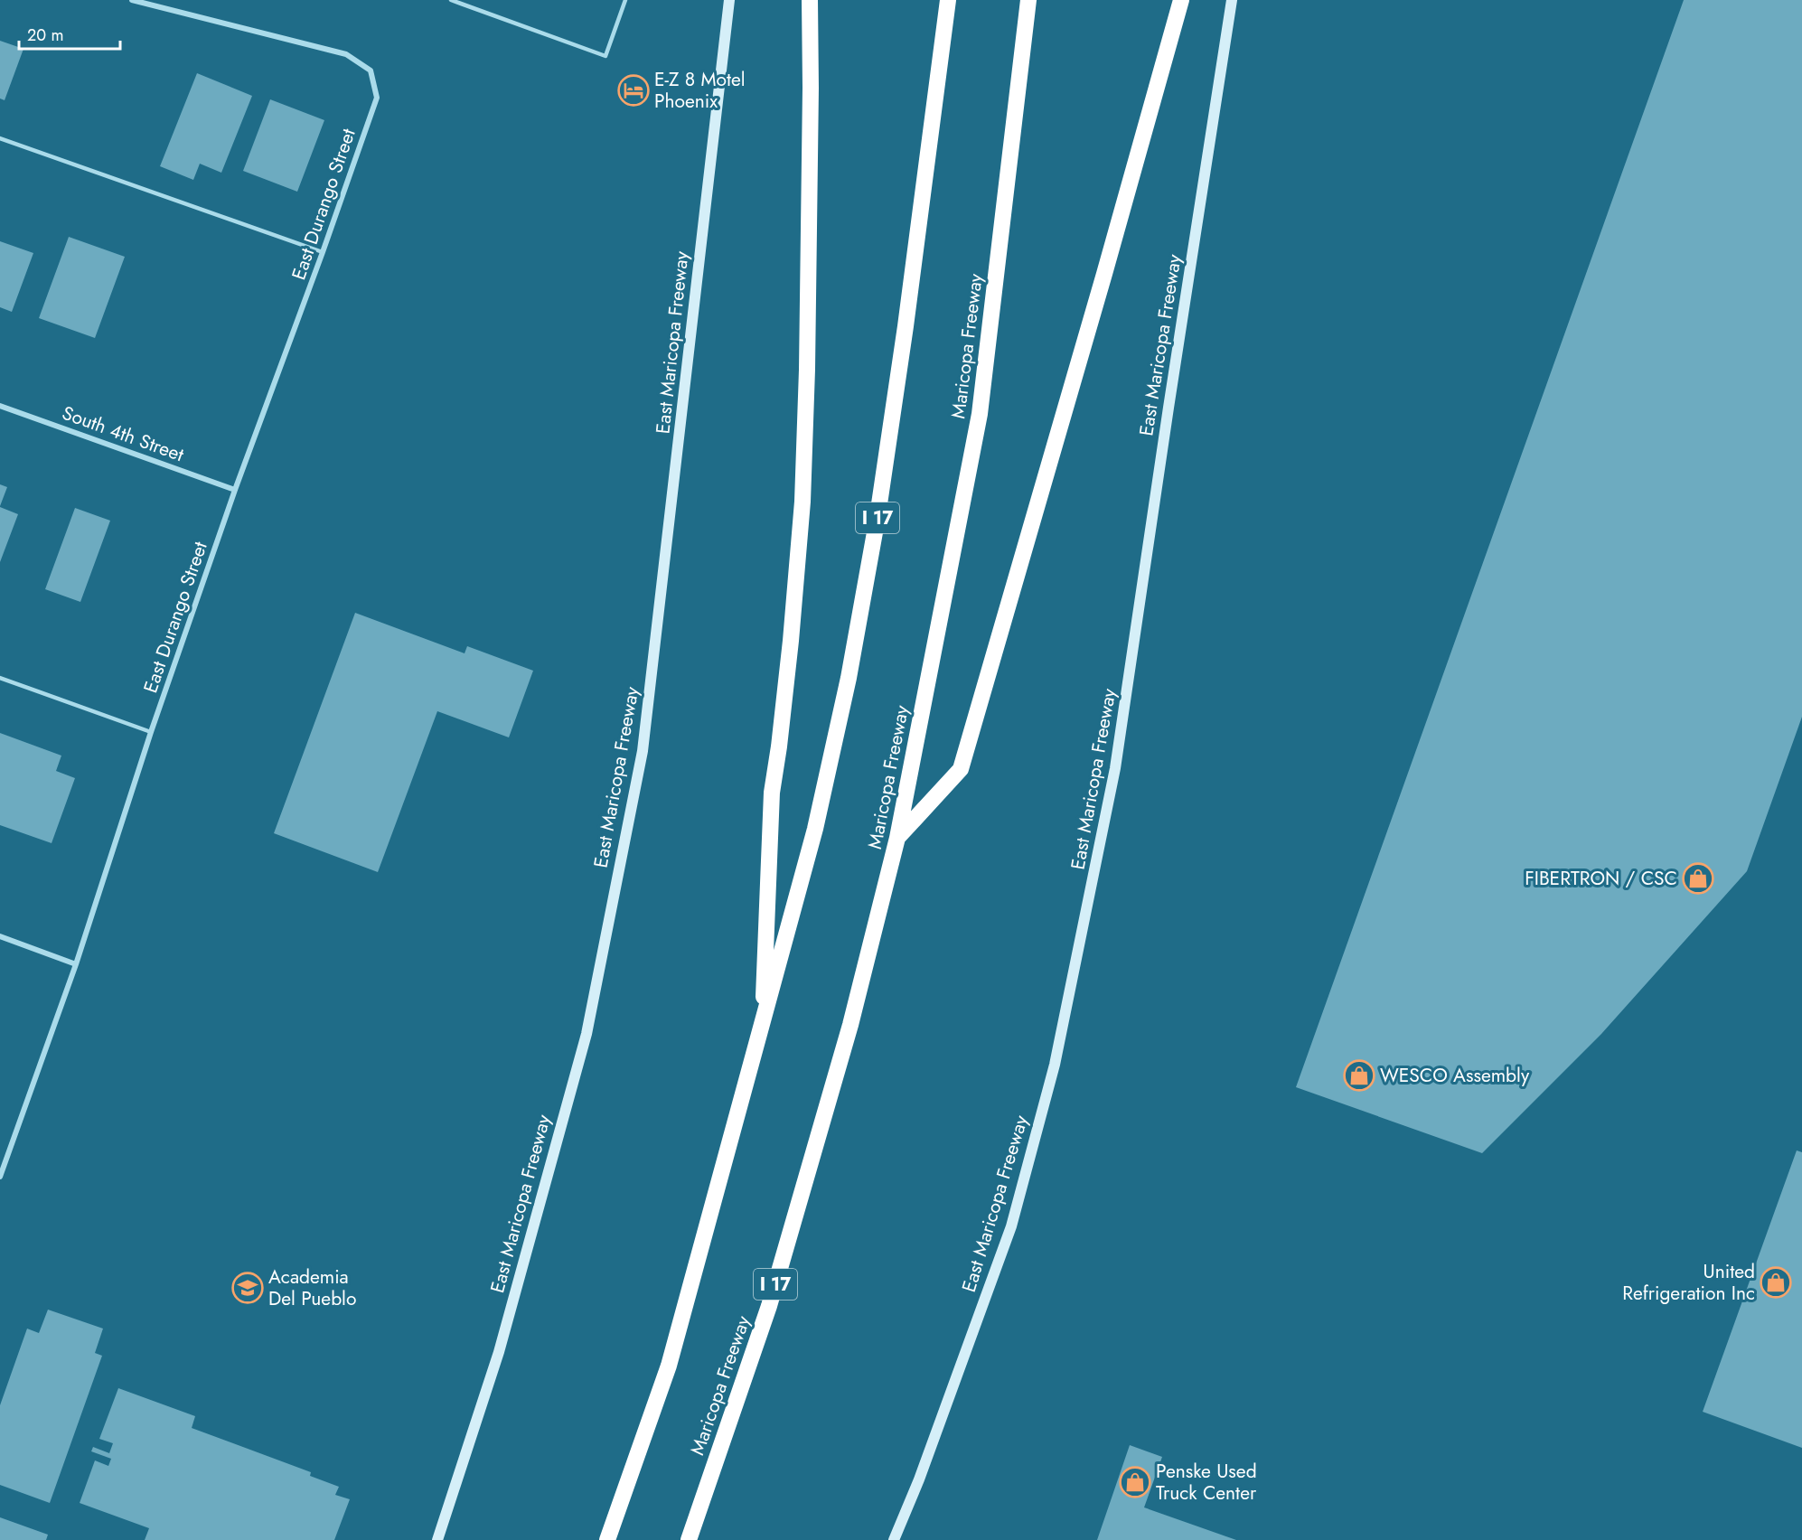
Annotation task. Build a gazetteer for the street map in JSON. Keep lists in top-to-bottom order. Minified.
{"streets":{"highway":["Maricopa Freeway","I 17"],"main road":["East Maricopa Freeway"],"street":["East Durango Street","South 4th Street"]},"crossings":[["East Durango Street","South 4th Street"]],"places":{"hotel":["E-Z 8 Motel Phoenix"],"shop":["FIBERTRON / CSC","WESCO Assembly","United Refrigeration Inc","Penske Used Truck Center"],"school or university":["Academia Del Pueblo"]},"scale_bar":"20 m"}
